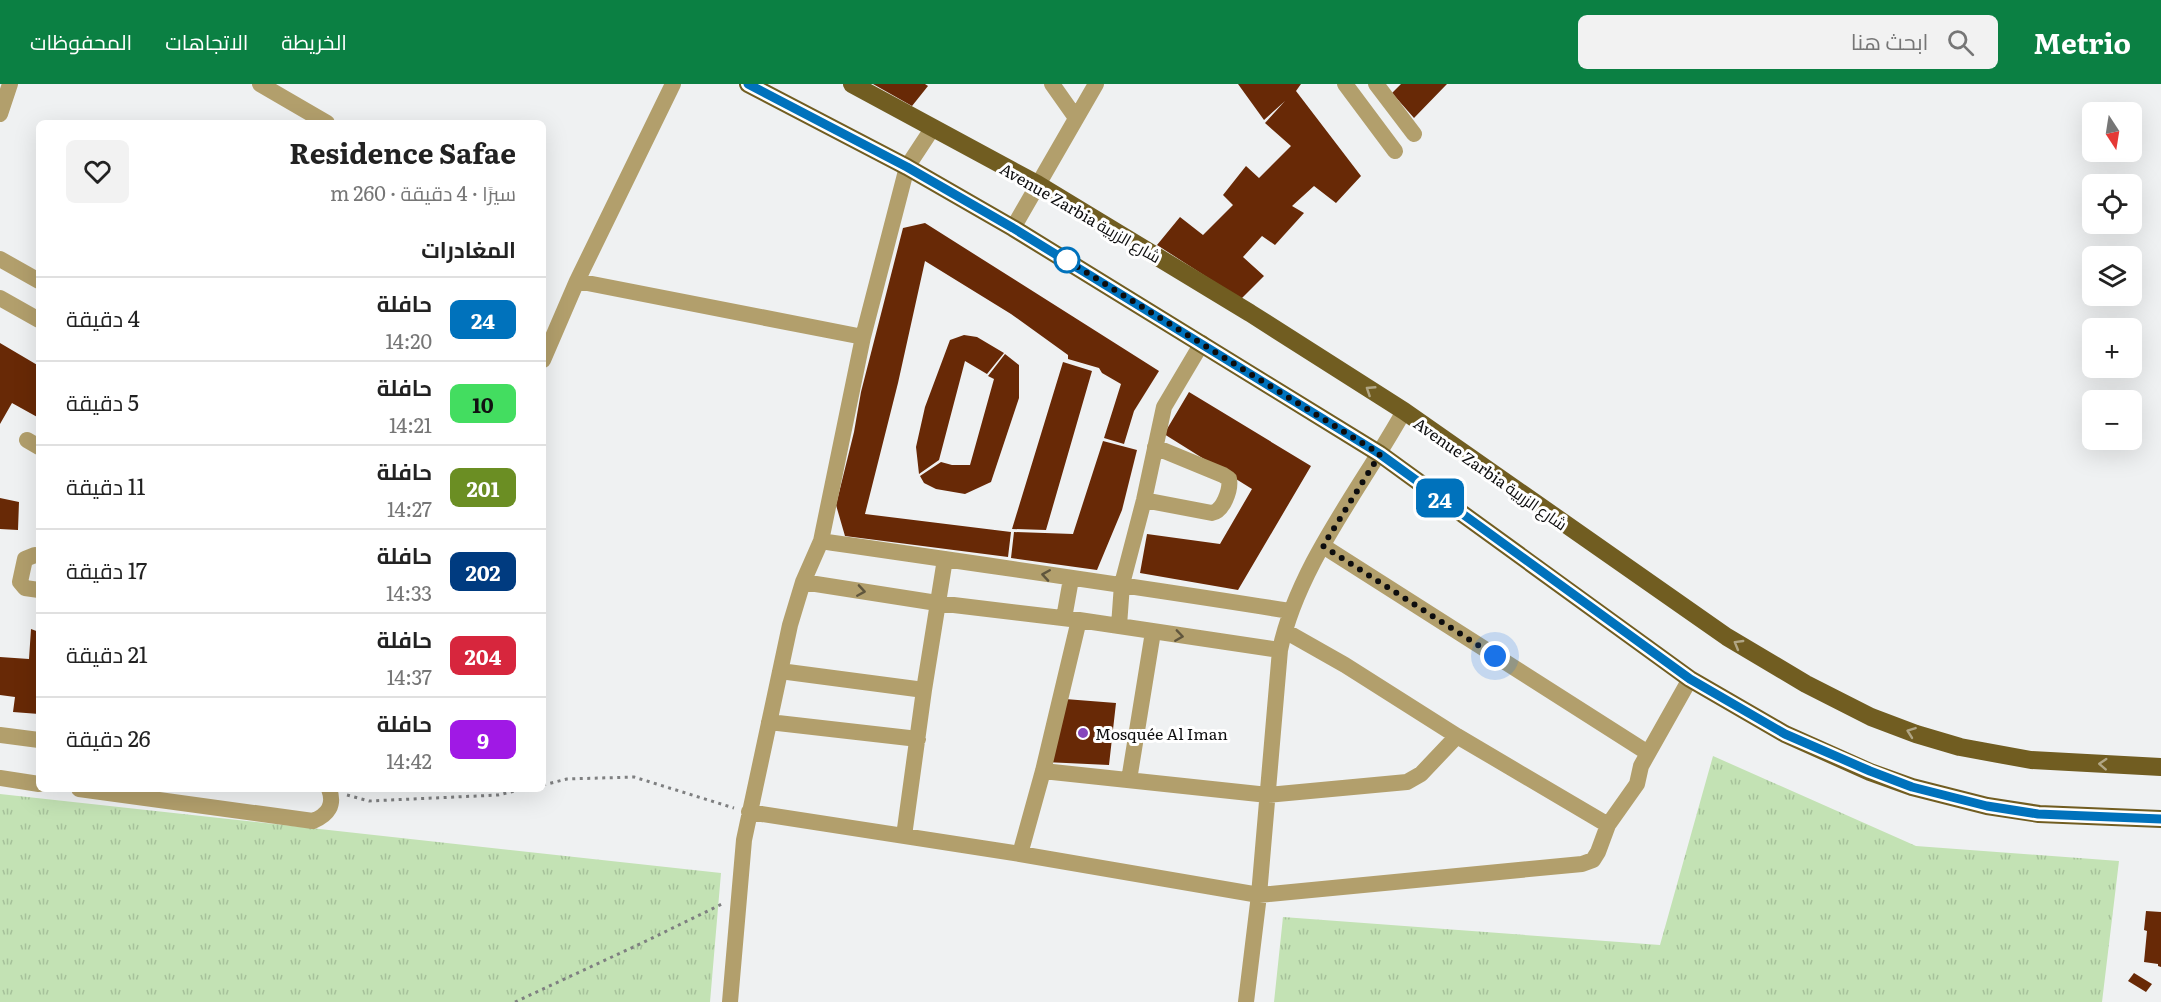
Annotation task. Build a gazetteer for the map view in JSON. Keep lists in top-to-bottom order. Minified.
{"streets":{"main road":["Avenue Zarbia شارع الزربية"]},"places":["Mosquée Al Iman"],"lines":["bus line 24"],"north":"bottom","page":{"header":"Metrio","search":"ابحث هنا","nav":["الخريطة","الاتجاهات","المحفوظات"],"on_map":"24","map_buttons":["+","−"],"heading":[["Residence Safae","سيرًا · 4 دقيقة · 260 m"],"المغادرات"],"list":[{"mark":"24","name":"حافلة","note":"14:20","value":"4 دقيقة"},{"mark":"10","name":"حافلة","note":"14:21","value":"5 دقيقة"},{"mark":"201","name":"حافلة","note":"14:27","value":"11 دقيقة"},{"mark":"202","name":"حافلة","note":"14:33","value":"17 دقيقة"},{"mark":"204","name":"حافلة","note":"14:37","value":"21 دقيقة"},{"mark":"9","name":"حافلة","note":"14:42","value":"26 دقيقة"}]}}
